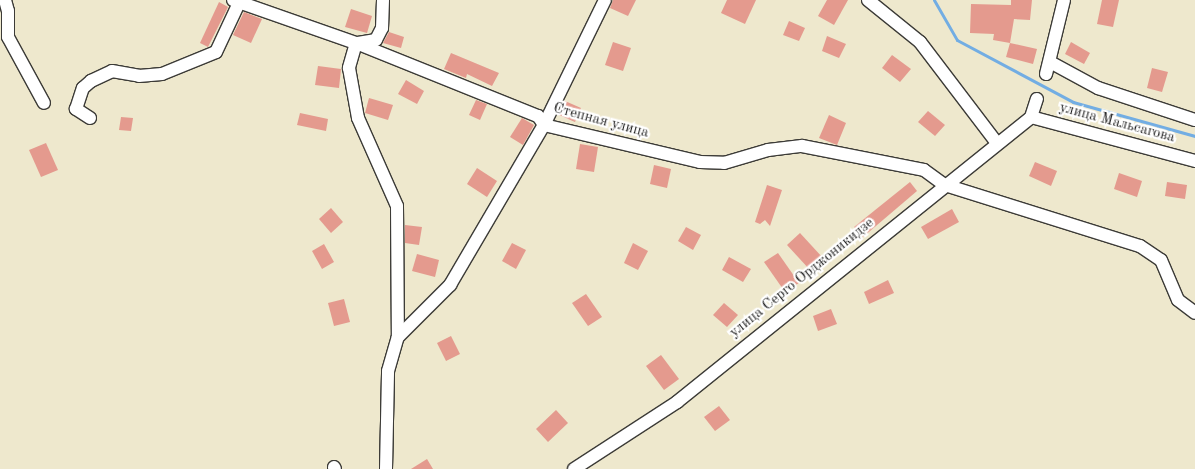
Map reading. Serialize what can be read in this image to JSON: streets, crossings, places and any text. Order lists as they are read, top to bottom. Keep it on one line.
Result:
{"streets":{"street":["Степная улица","улица Мальсагова","улица Серго Орджоникидзе"]},"crossings":[["Степная улица","улица Серго Орджоникидзе"],["улица Мальсагова","улица Серго Орджоникидзе"]]}
